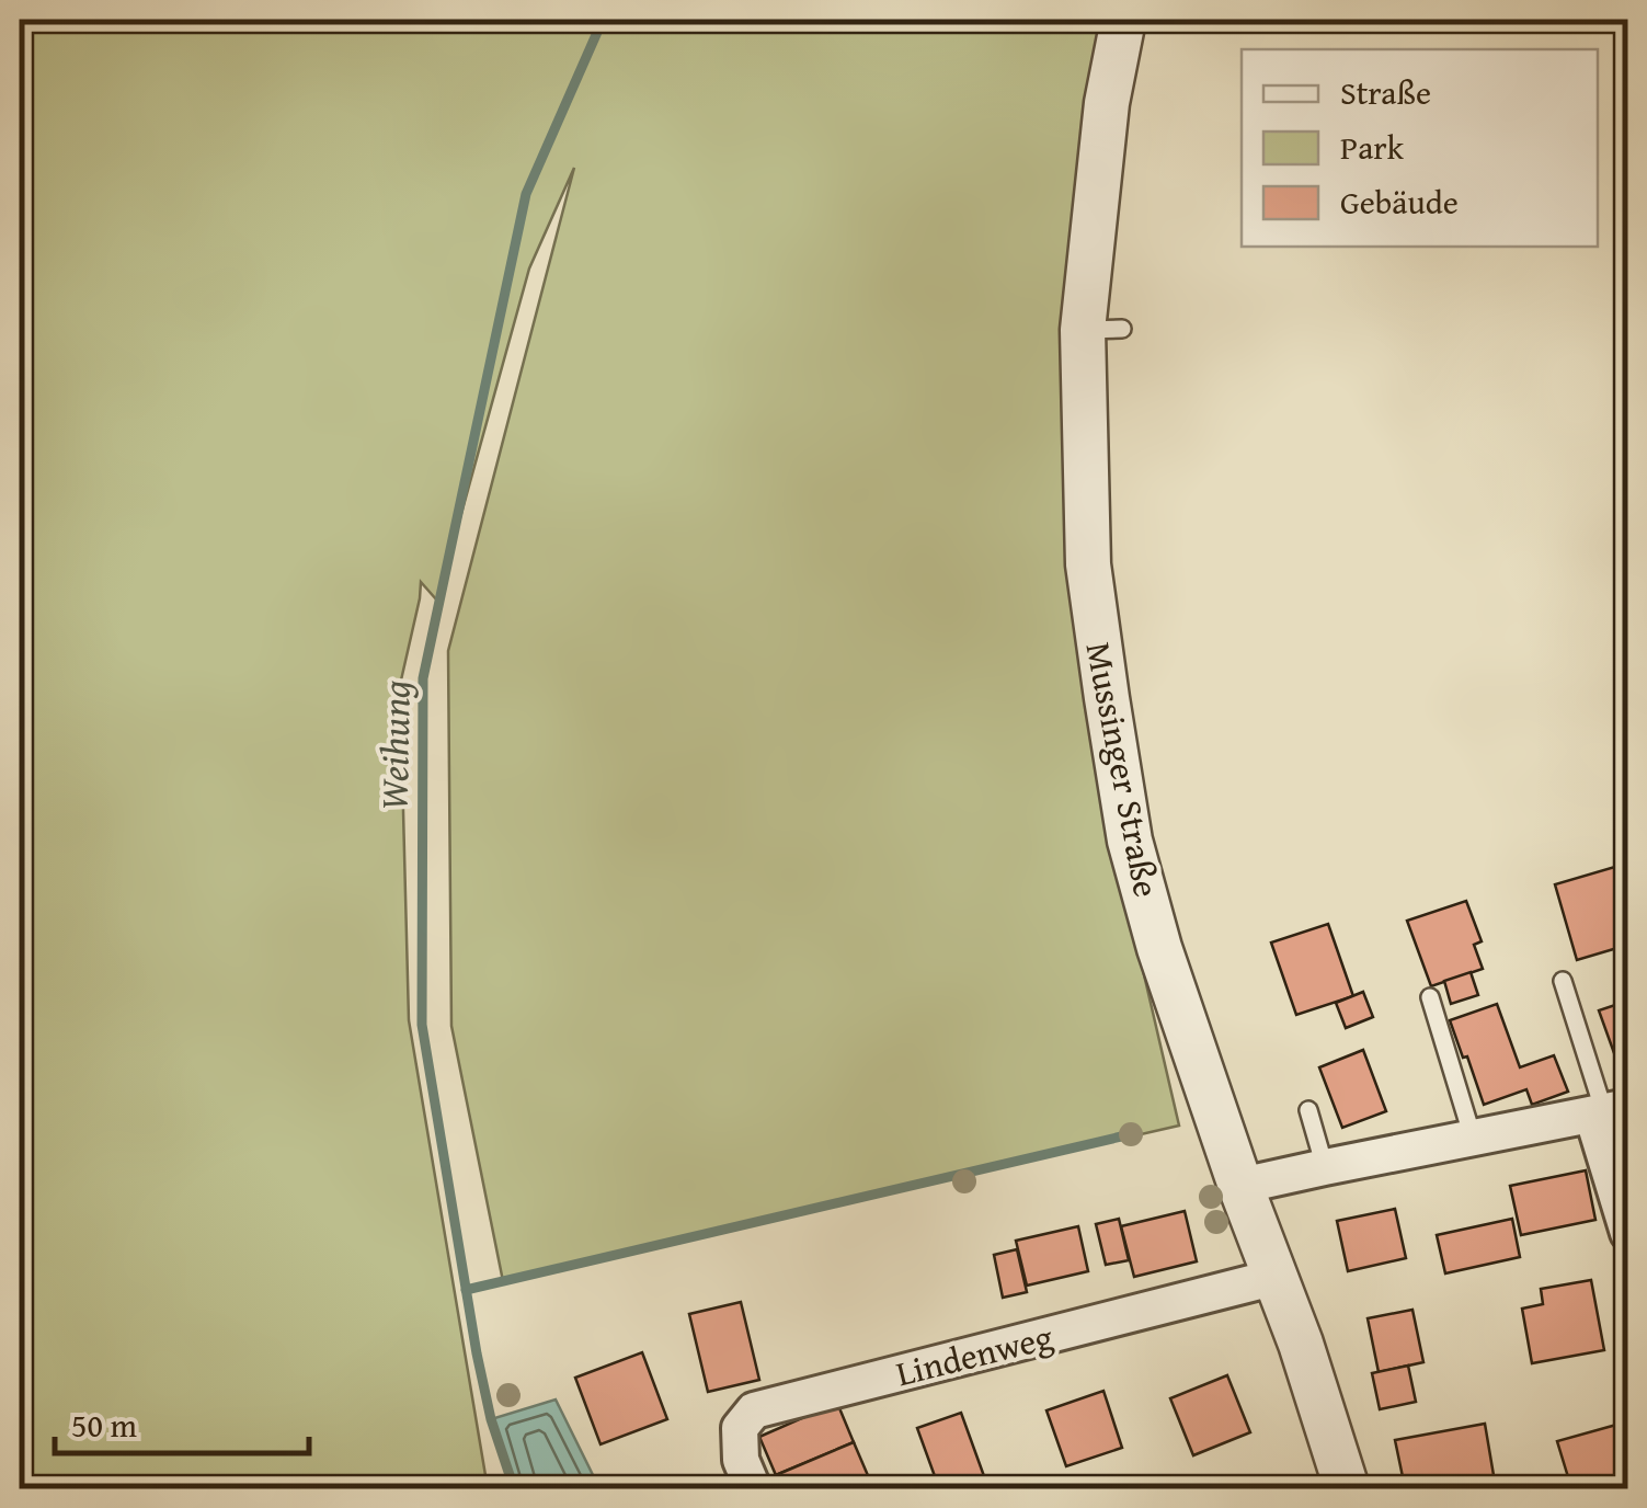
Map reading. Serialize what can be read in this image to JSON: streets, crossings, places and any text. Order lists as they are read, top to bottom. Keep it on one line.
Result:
{"streets":{"street":["Mussinger Straße","Lindenweg"]},"crossings":[["Mussinger Straße","Lindenweg"]],"water":["Weihung"],"legend":["Straße","Park","Gebäude"],"scale_bar":"50 m"}
